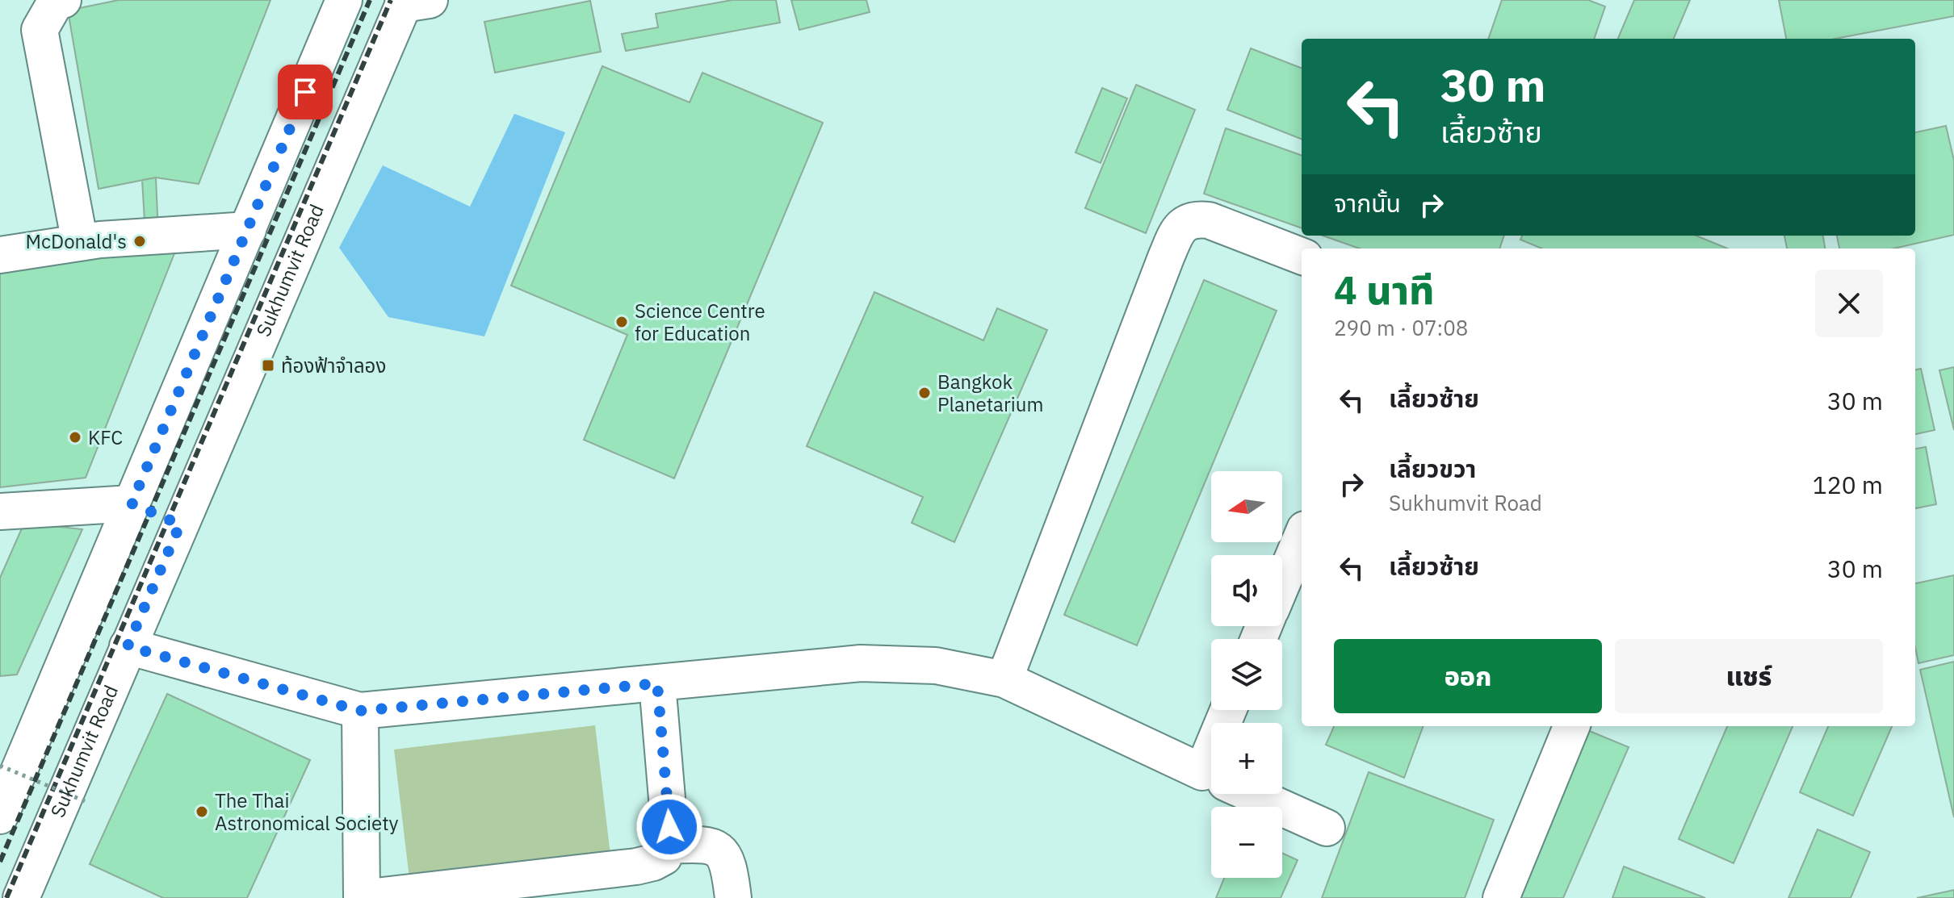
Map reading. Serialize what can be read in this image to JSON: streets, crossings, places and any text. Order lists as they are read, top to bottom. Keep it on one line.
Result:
{"streets":{"main road":["Sukhumvit Road"]},"places":{"other":["McDonald's","Science Centre for Education","Bangkok Planetarium","KFC","The Thai Astronomical Society"],"transit":["ท้องฟ้าจำลอง"]},"north":"left","page":{"turn":["30 m","เลี้ยวซ้าย"],"then":"จากนั้น","heading":["4 นาที","290 m · 07:08"],"list":[{"name":"เลี้ยวซ้าย","value":"30 m"},{"name":"เลี้ยวขวา","note":"Sukhumvit Road","value":"120 m"},{"name":"เลี้ยวซ้าย","value":"30 m"}],"map_buttons":["+","−"],"buttons":["ออก","แชร์"]}}
